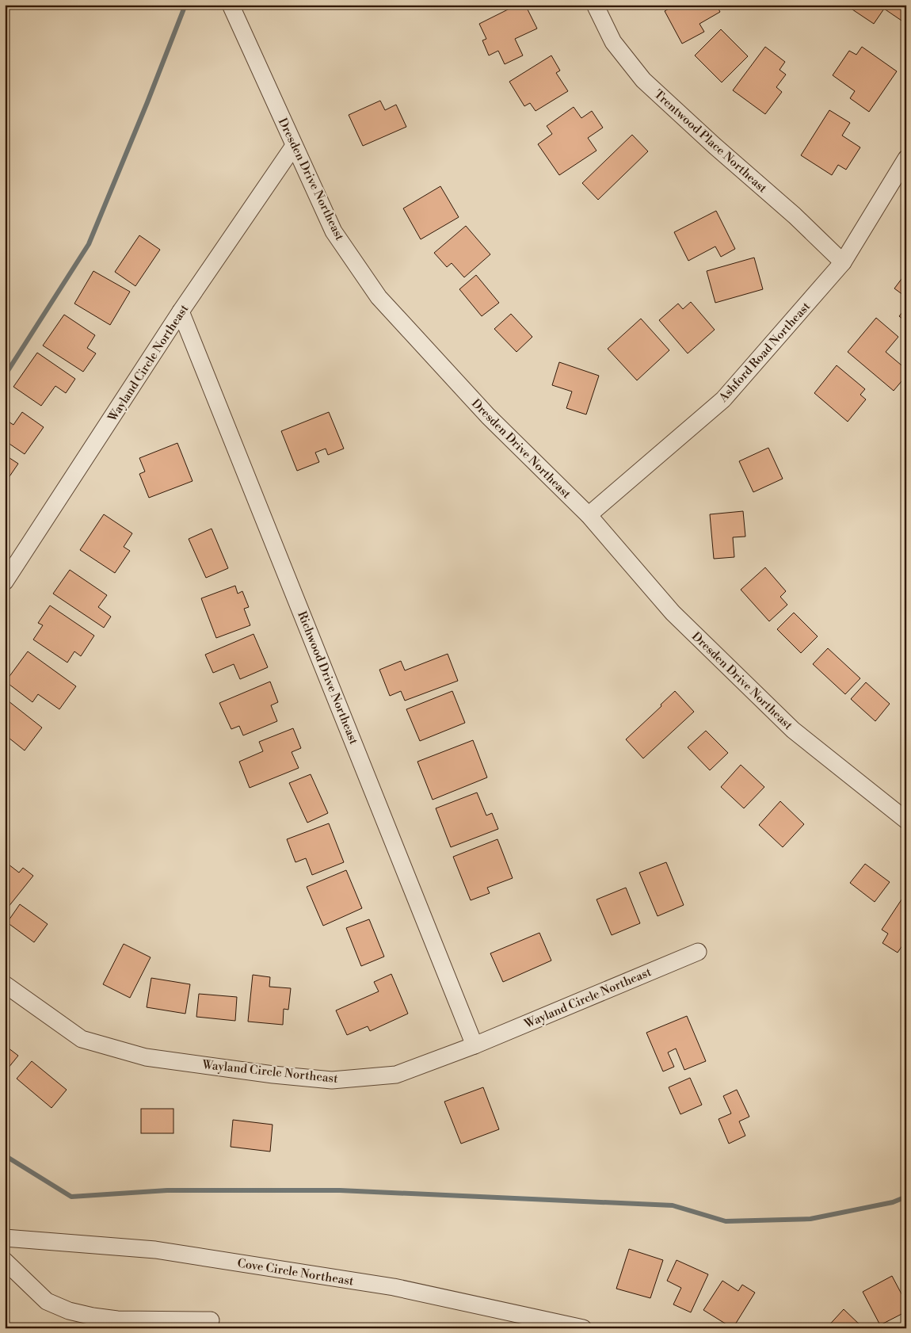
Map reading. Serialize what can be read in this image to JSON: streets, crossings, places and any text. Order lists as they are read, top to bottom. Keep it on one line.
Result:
{"streets":{"street":["Trentwood Place Northeast","Dresden Drive Northeast","Ashford Road Northeast","Wayland Circle Northeast","Richwood Drive Northeast","Cove Circle Northeast"]},"crossings":[["Trentwood Place Northeast","Ashford Road Northeast"],["Dresden Drive Northeast","Ashford Road Northeast"],["Dresden Drive Northeast","Wayland Circle Northeast"],["Wayland Circle Northeast","Richwood Drive Northeast"]]}
